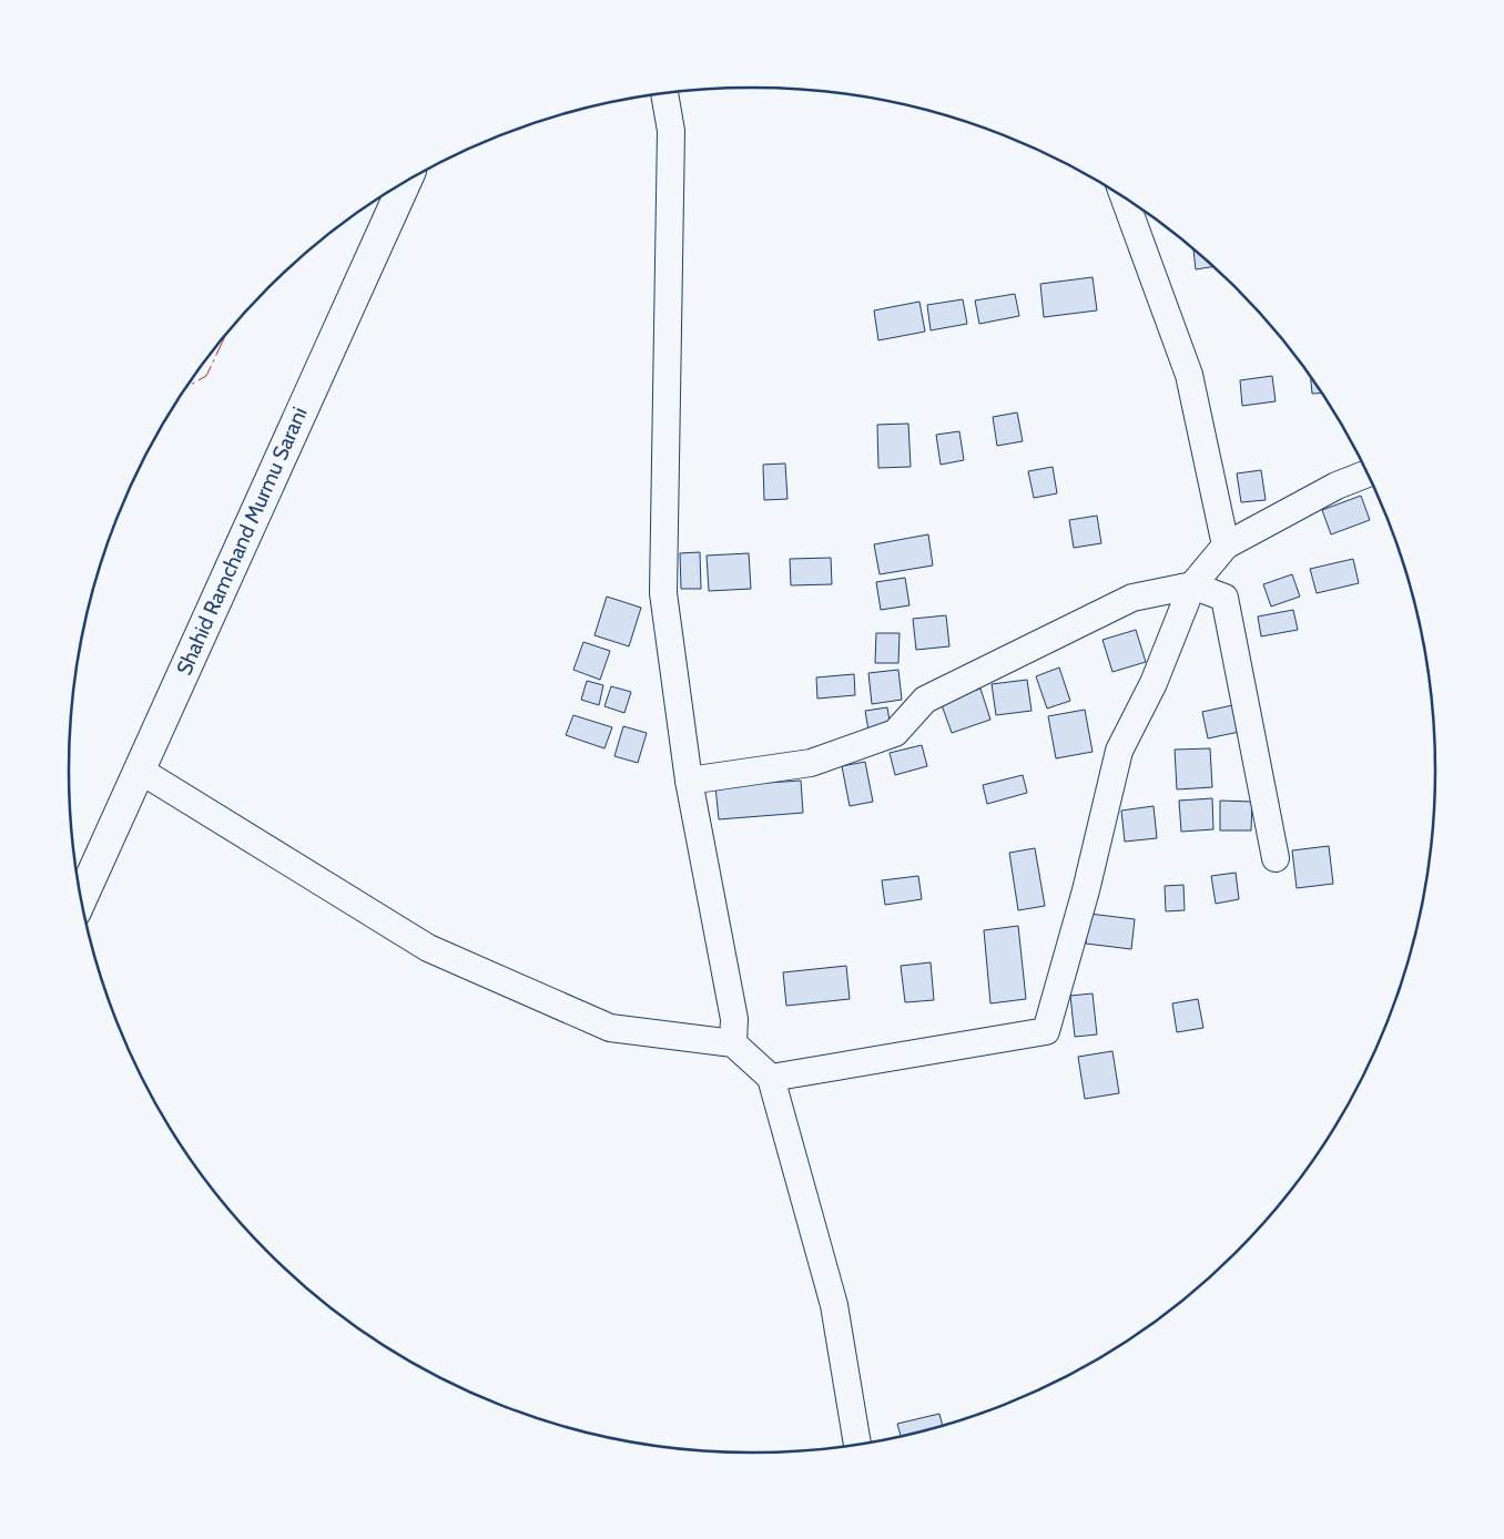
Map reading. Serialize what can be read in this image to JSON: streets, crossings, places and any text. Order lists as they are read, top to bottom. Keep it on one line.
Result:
{"streets":{"street":["Shahid Ramchand Murmu Sarani"]}}
